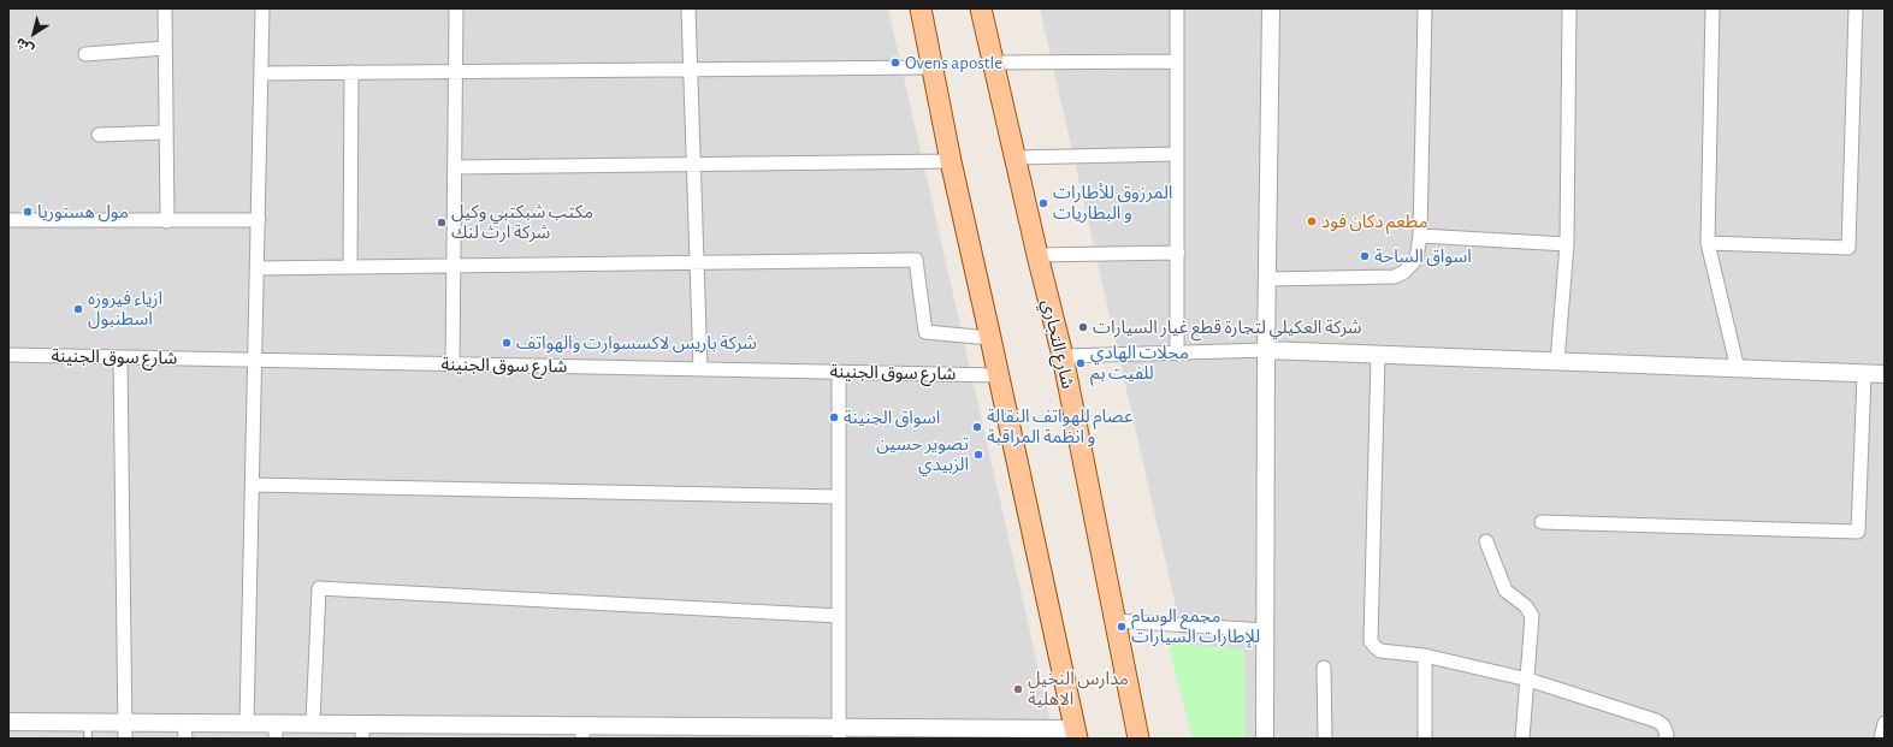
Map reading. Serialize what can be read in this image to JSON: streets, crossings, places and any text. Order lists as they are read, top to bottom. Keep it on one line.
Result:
{"streets":{"main road":["شارع التجاري"],"street":["شارع سوق الجنينة"]},"places":["Ovens apostle","المرزوق للأطارات و البطاريات","مول هستوريا","مطعم دكان فود","مكتب شبكتبي وكيل شركة ارث لنك","اسواق الساحة","ازياء فيروزه اسطنبول","شركة العكيلي لتجارة قطع غيار السيارات","شركة باريس لاكسسوارت والهواتف","محلات الهادي للفيت بم","اسواق الجنينة","عصام للهواتف النقالة و انظمة المراقبة","تصوير حسين الزبيدي","مجمع الوسام للإطارات السيارات","مدارس النخيل الاهلية"],"north":"bottom left"}
